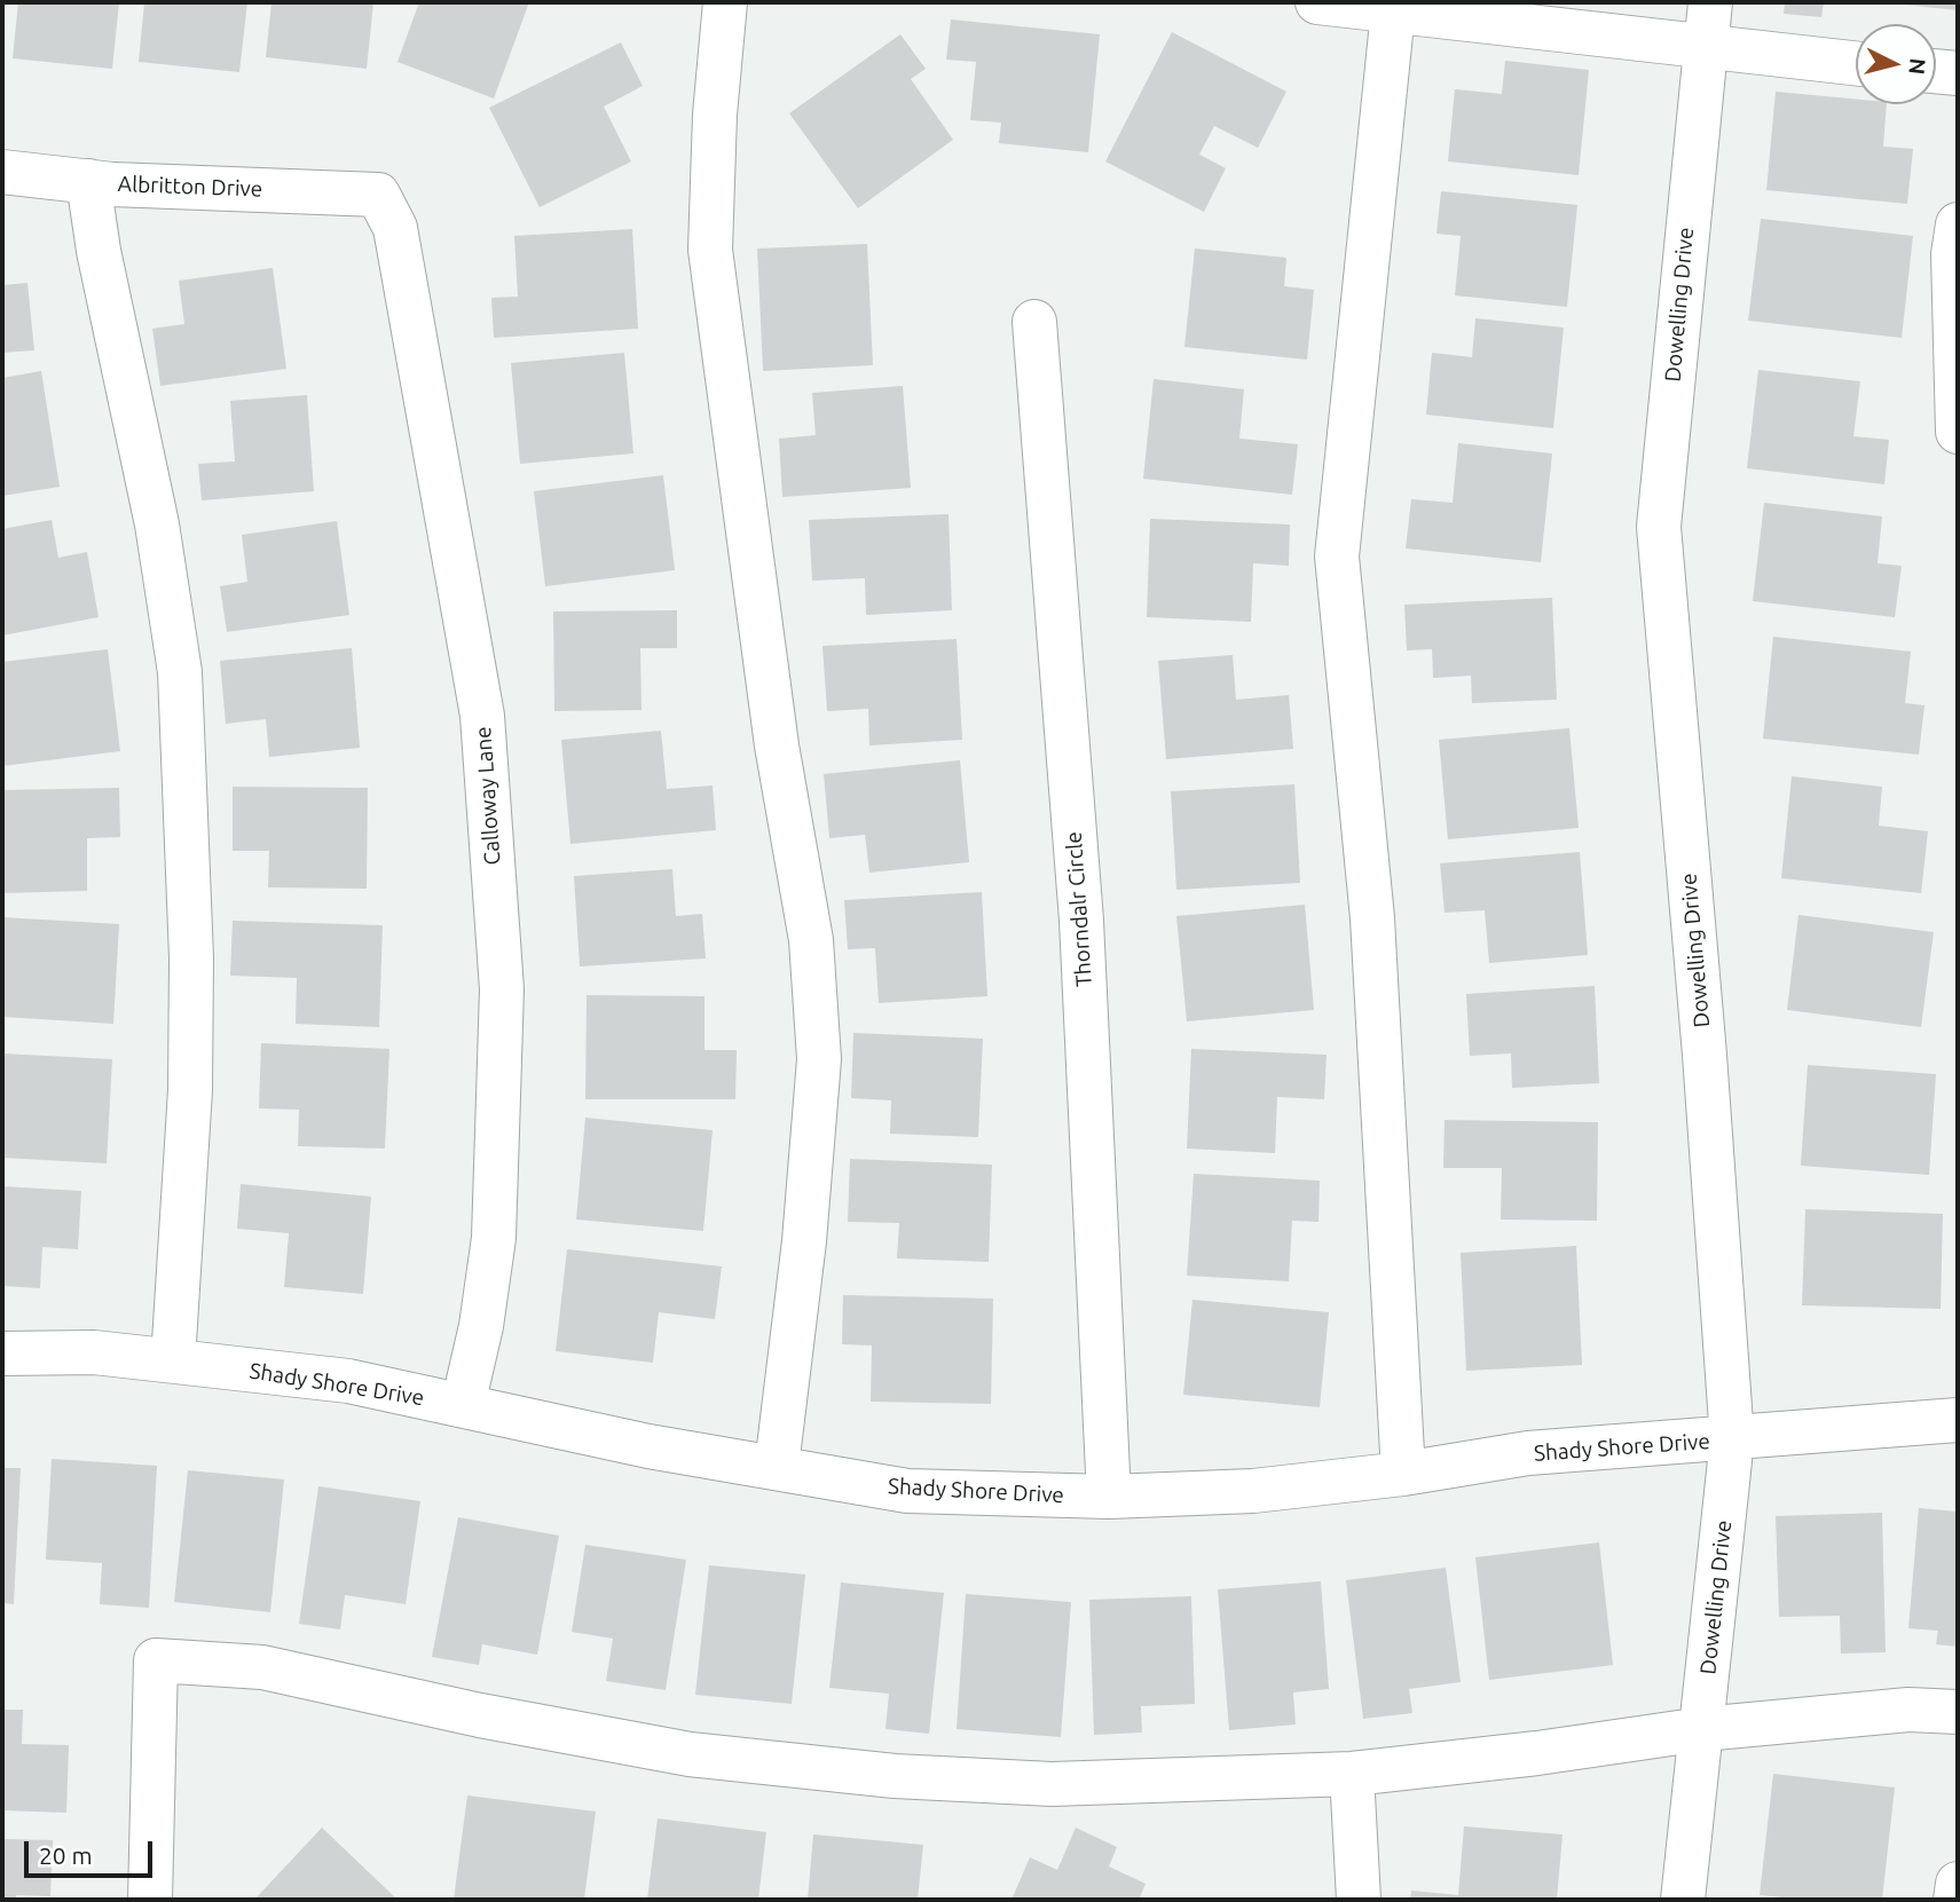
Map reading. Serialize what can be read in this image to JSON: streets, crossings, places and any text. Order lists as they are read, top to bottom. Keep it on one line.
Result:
{"streets":{"street":["Albritton Drive","Dowelling Drive","Calloway Lane","Thorndalr Circle","Shady Shore Drive"]},"crossings":[["Albritton Drive","Calloway Lane"],["Dowelling Drive","Shady Shore Drive"],["Calloway Lane","Shady Shore Drive"],["Thorndalr Circle","Shady Shore Drive"]],"scale_bar":"20 m","north":"right"}
